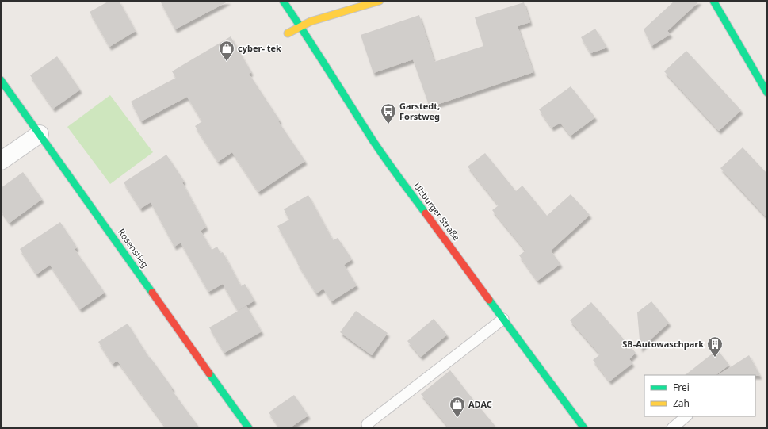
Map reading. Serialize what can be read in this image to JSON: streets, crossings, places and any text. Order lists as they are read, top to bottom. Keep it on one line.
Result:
{"streets":{"street":["Ulzburger Straße","Rosenstieg"]},"places":{"shop":["cyber- tek","ADAC"],"bus stop":["Garstedt, Forstweg"],"building":["SB-Autowaschpark"]},"legend":["Frei","Zäh"]}
